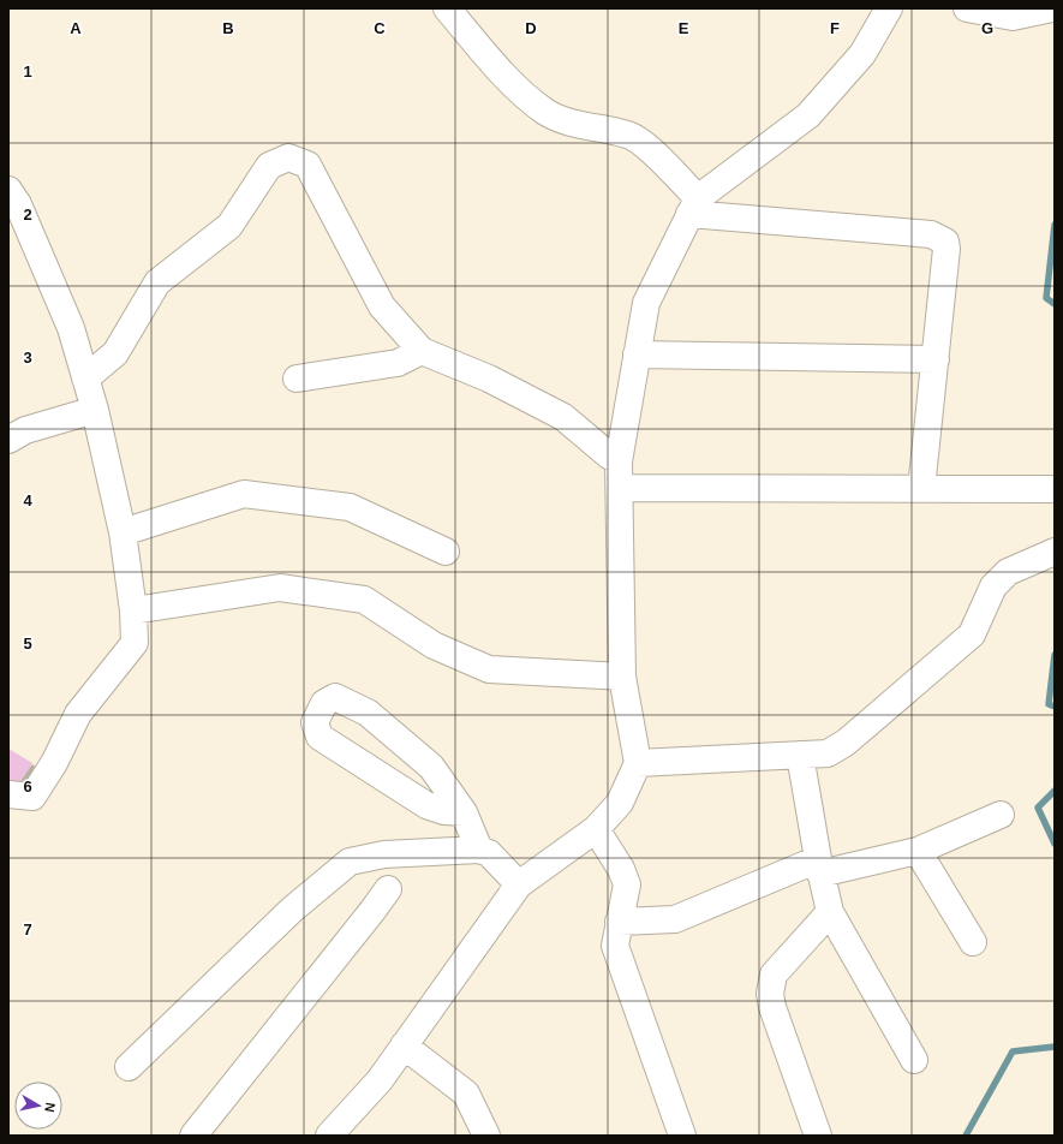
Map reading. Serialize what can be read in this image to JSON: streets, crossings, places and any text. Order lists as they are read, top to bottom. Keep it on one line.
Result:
{"north":"right","grid":{"columns":["A","B","C","D","E","F","G"],"rows":["1","2","3","4","5","6","7"]}}
